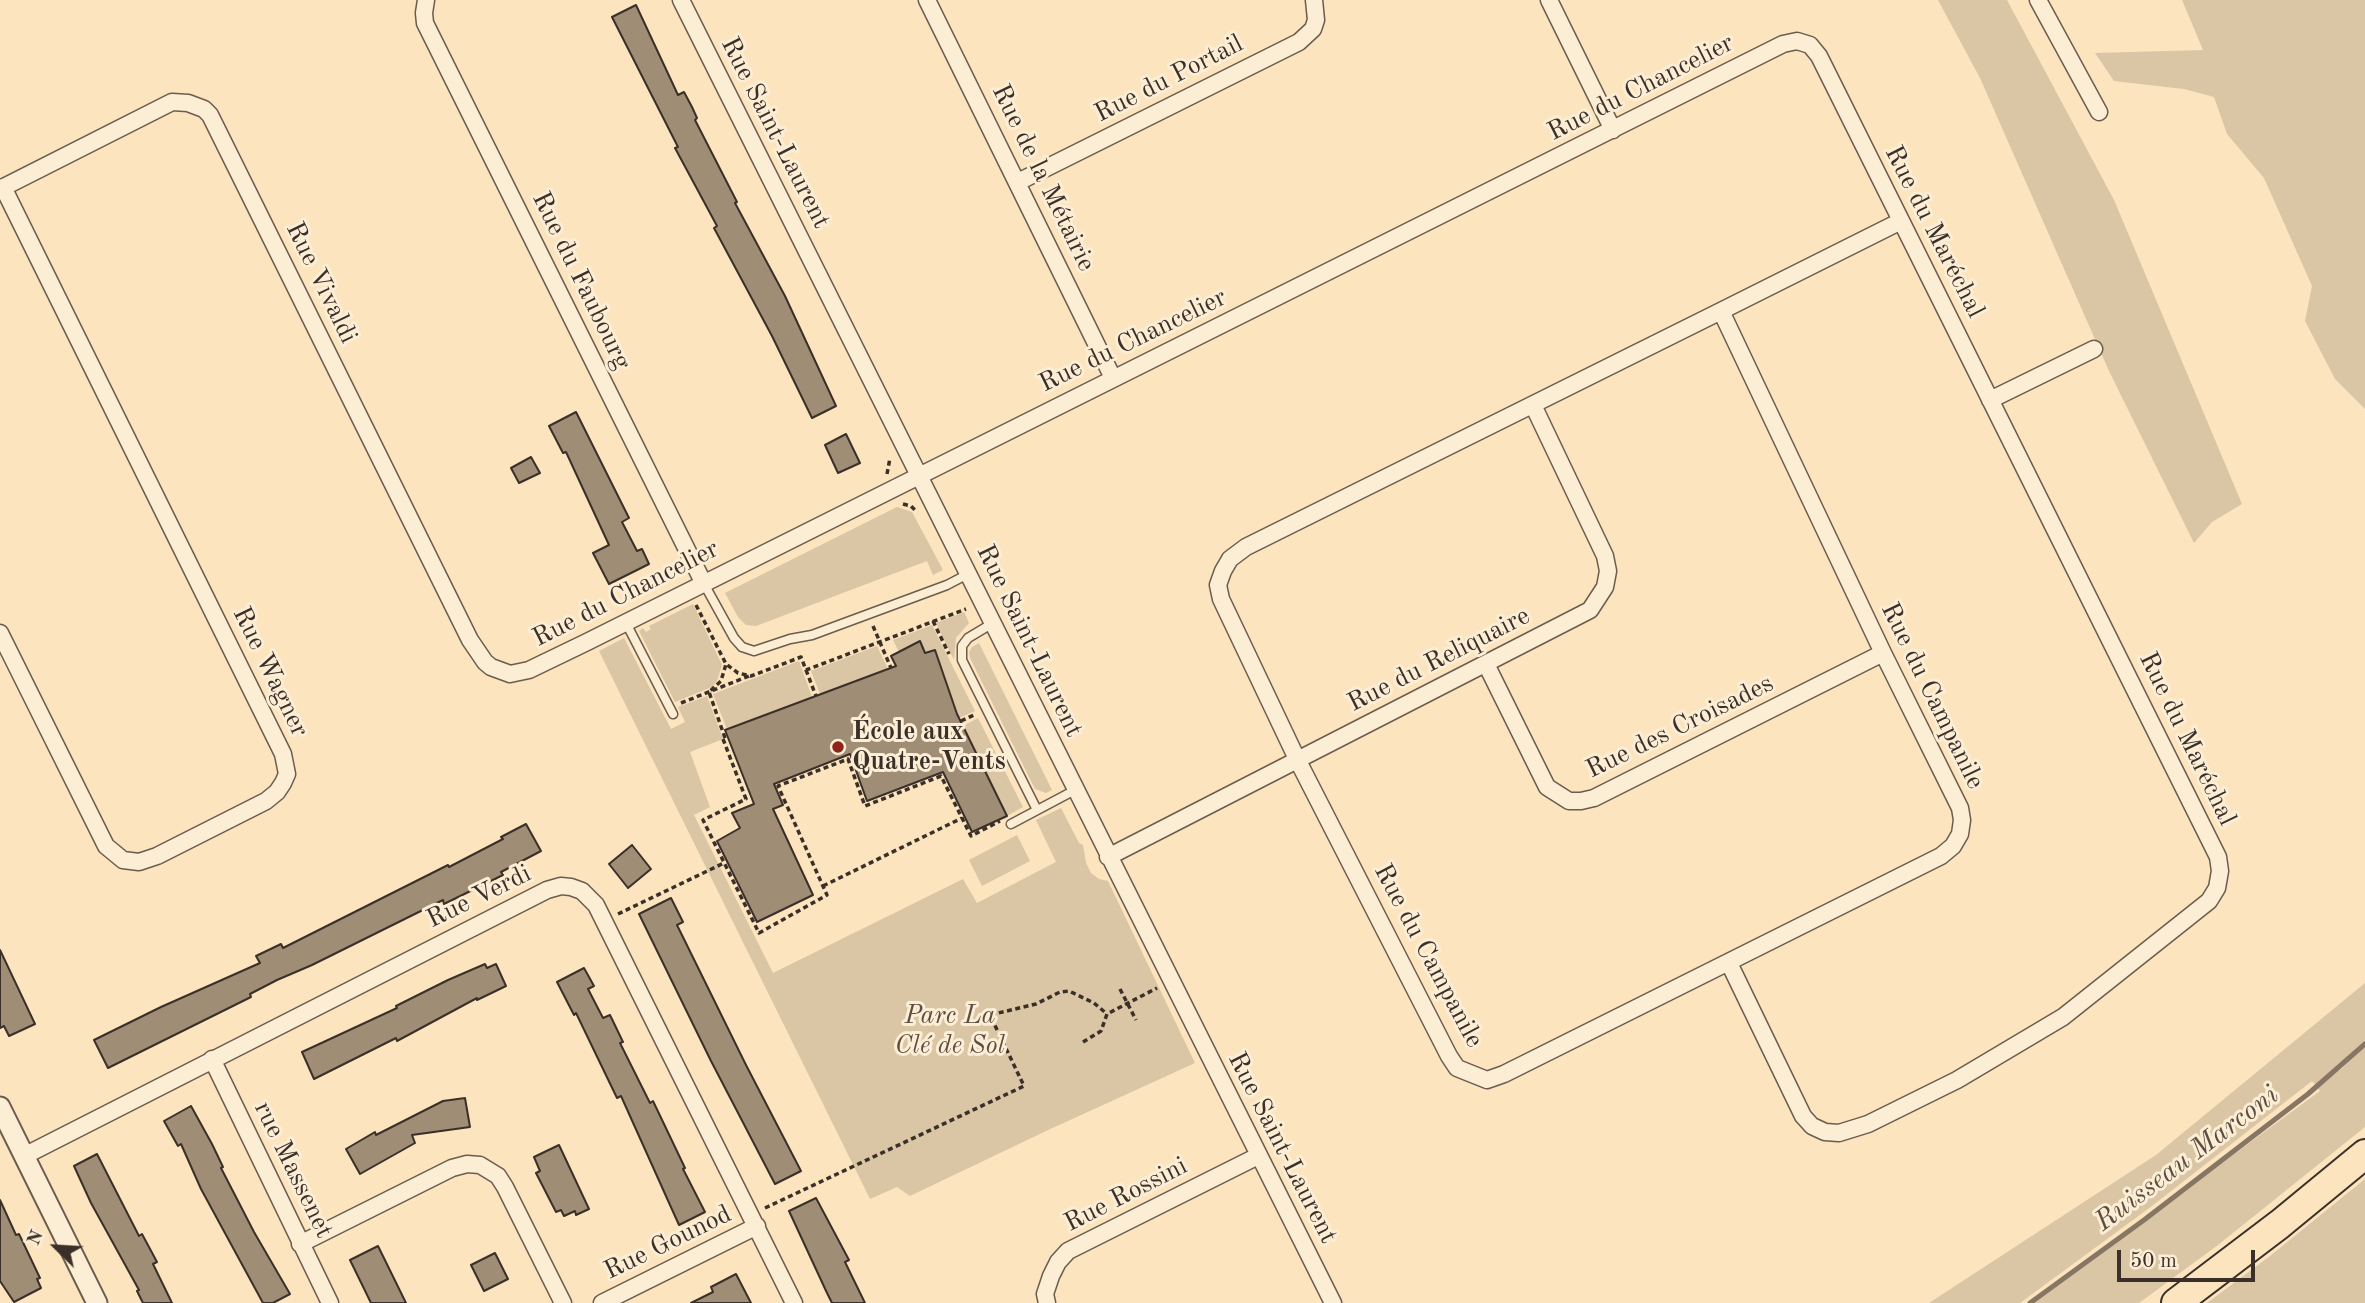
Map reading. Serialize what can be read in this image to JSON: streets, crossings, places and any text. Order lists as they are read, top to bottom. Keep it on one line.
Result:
{"streets":{"street":["Rue du Portail","Rue du Chancelier","Rue Saint-Laurent","Rue de la Métairie","Rue du Maréchal","Rue du Faubourg","Rue Vivaldi","Rue du Reliquaire","Rue Wagner","Rue du Campanile","Rue des Croisades","Rue Verdi","rue Massenet","Rue Rossini","Rue Gounod"]},"crossings":[["Rue du Portail","Rue de la Métairie"],["Rue du Chancelier","Rue Saint-Laurent"],["Rue du Chancelier","Rue de la Métairie"],["Rue du Chancelier","Rue du Maréchal"],["Rue du Chancelier","Rue du Faubourg"],["Rue du Chancelier","Rue Vivaldi"],["Rue Saint-Laurent","Rue du Reliquaire"],["Rue Saint-Laurent","Rue Rossini"],["Rue du Maréchal","Rue du Campanile"],["Rue Vivaldi","Rue Wagner"],["Rue du Reliquaire","Rue du Campanile"],["Rue du Reliquaire","Rue des Croisades"],["Rue du Campanile","Rue des Croisades"],["Rue Verdi","rue Massenet"],["Rue Verdi","Rue Gounod"]],"water":["Ruisseau Marconi"],"parks":["Parc La Clé de Sol"],"places":["École aux Quatre-Vents"],"scale_bar":"50 m","north":"top left"}
